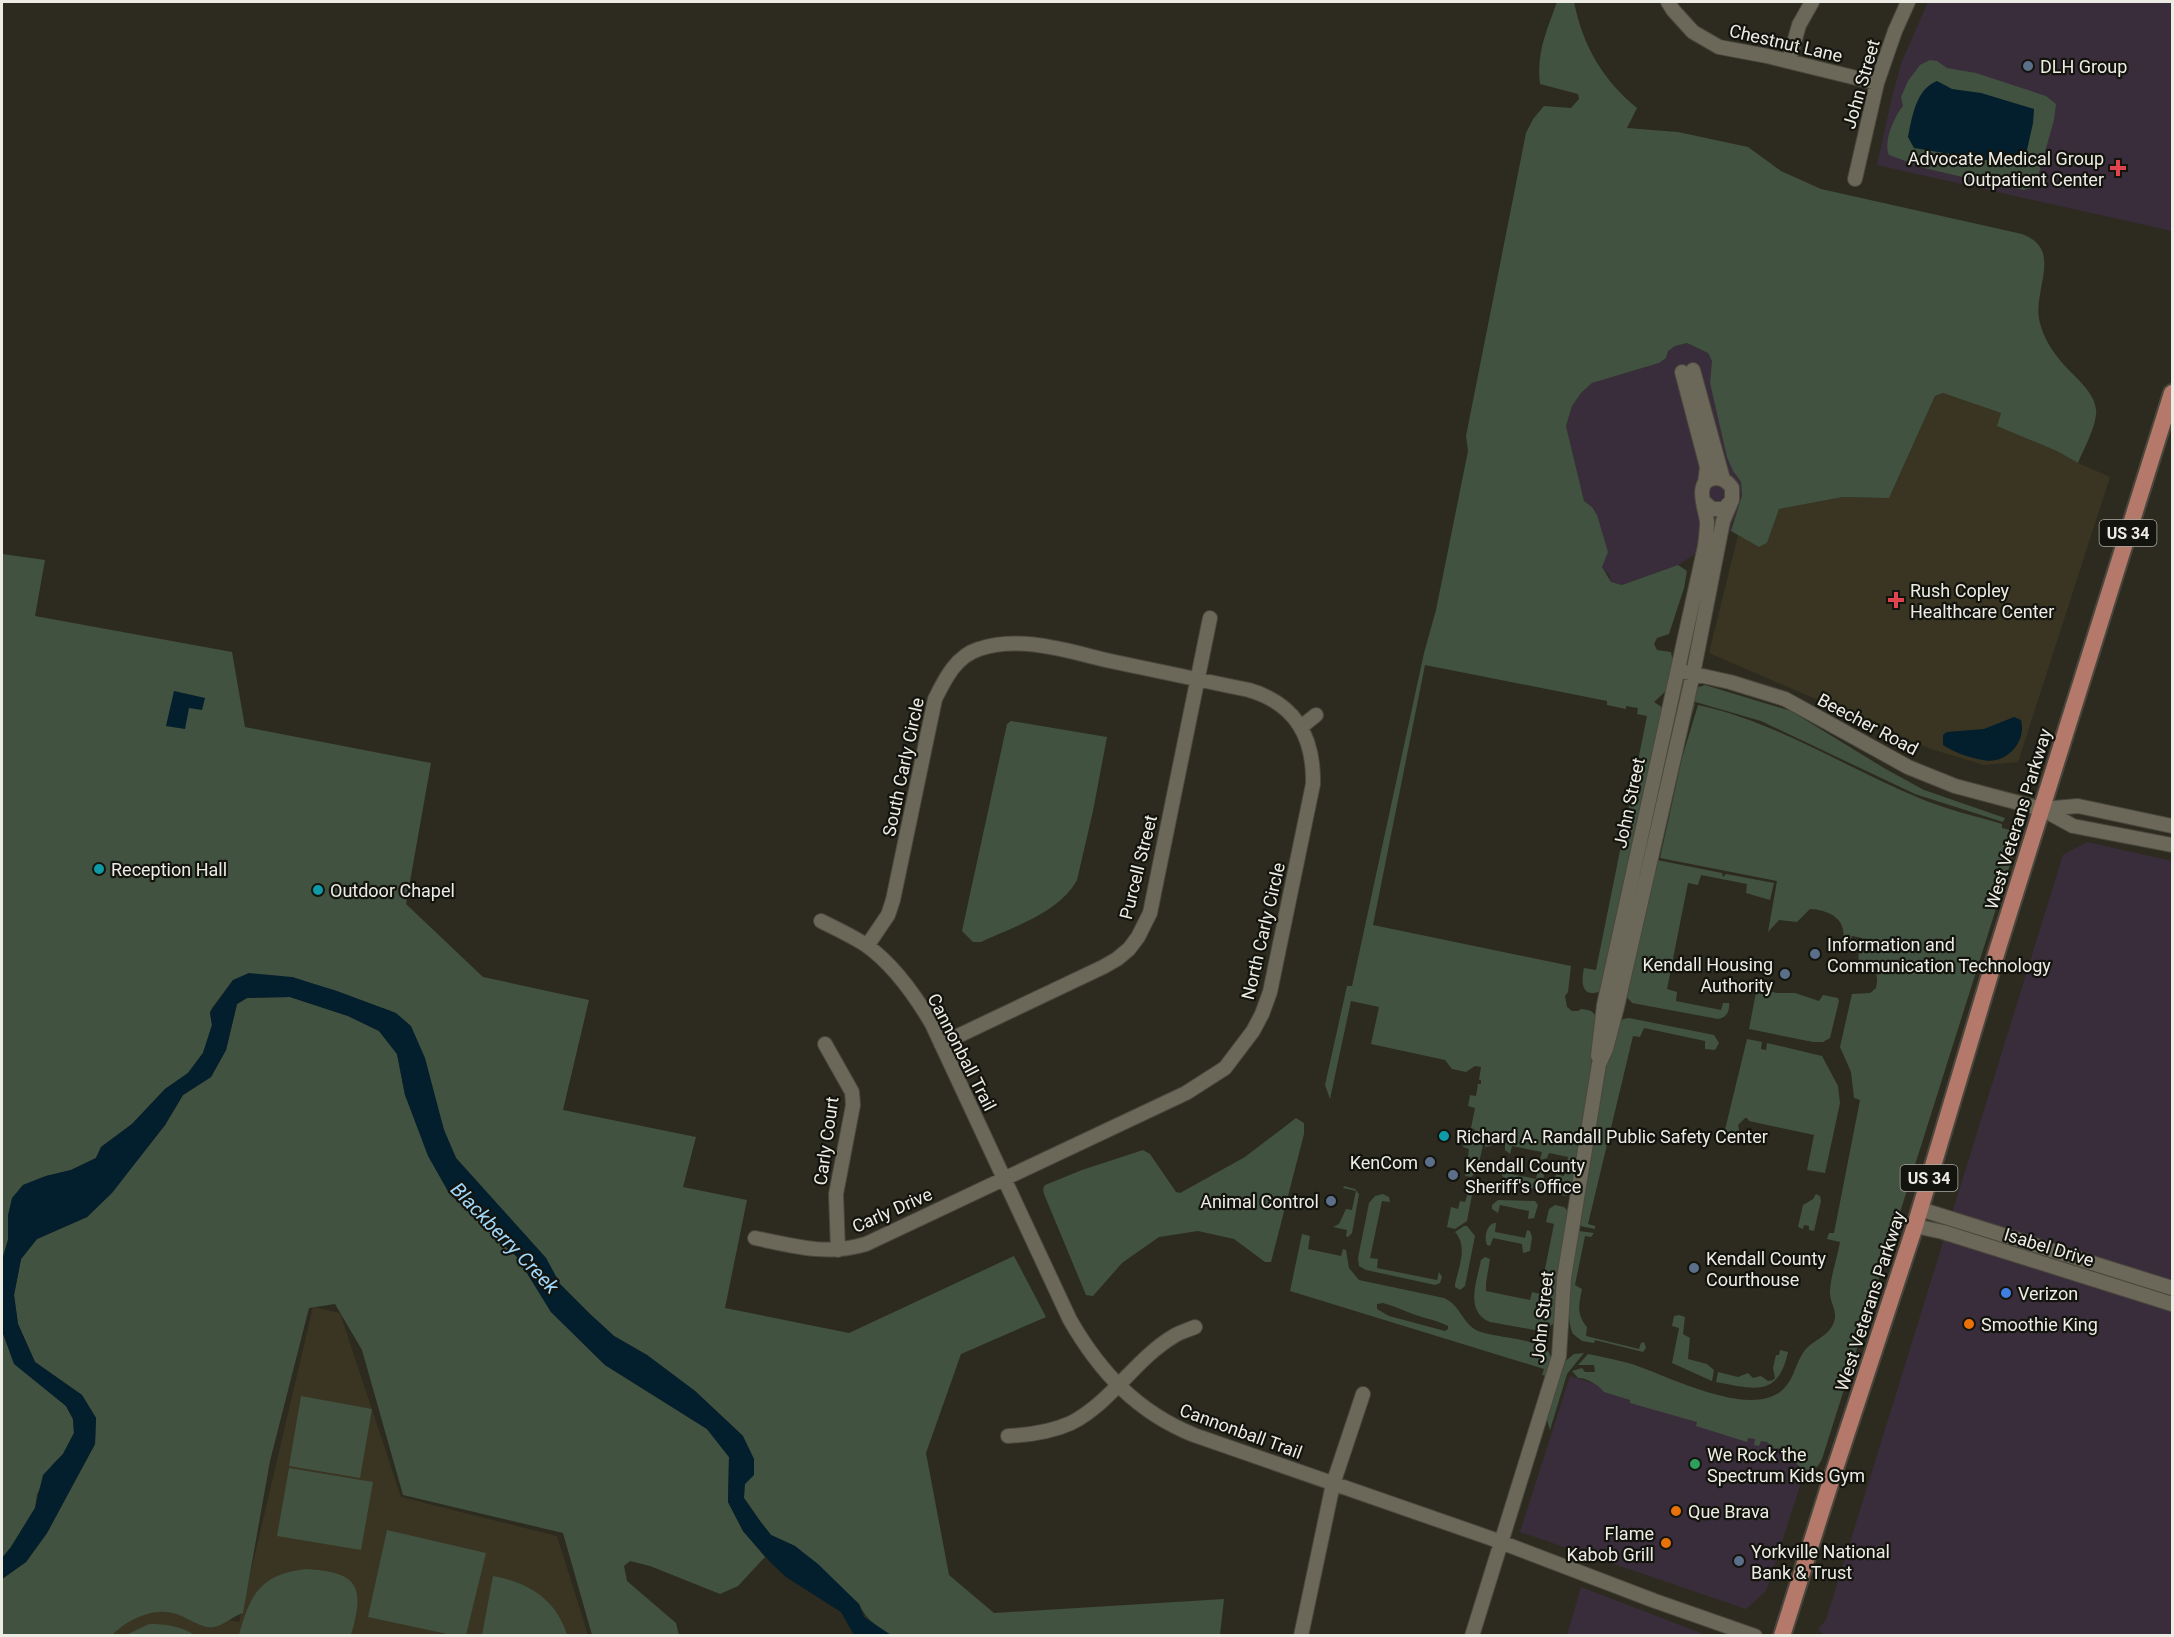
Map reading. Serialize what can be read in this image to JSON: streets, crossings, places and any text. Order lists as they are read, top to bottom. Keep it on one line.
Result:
{"streets":{"main road":["US 34","West Veterans Parkway"],"street":["Chestnut Lane","John Street","Beecher Road","South Carly Circle","Purcell Street","North Carly Circle","Cannonball Trail","Carly Court","Carly Drive","Isabel Drive"]},"crossings":[["Chestnut Lane","John Street"],["John Street","Beecher Road"],["John Street","Cannonball Trail"],["Beecher Road","West Veterans Parkway"],["South Carly Circle","Purcell Street"],["South Carly Circle","North Carly Circle"],["South Carly Circle","Cannonball Trail"],["West Veterans Parkway","Isabel Drive"],["Purcell Street","North Carly Circle"],["Purcell Street","Cannonball Trail"],["North Carly Circle","Cannonball Trail"],["North Carly Circle","Carly Drive"],["Cannonball Trail","Carly Drive"],["Carly Court","Carly Drive"]],"water":["Blackberry Creek"],"places":{"other":["DLH Group","Reception Hall","Outdoor Chapel","Information and Communication Technology","Kendall Housing Authority","Richard A. Randall Public Safety Center","KenCom","Kendall County Sheriff's Office","Animal Control","Kendall County Courthouse","Verizon","Smoothie King","We Rock the Spectrum Kids Gym","Que Brava","Flame Kabob Grill","Yorkville National Bank & Trust"],"health":["Advocate Medical Group Outpatient Center","Rush Copley Healthcare Center"]}}
